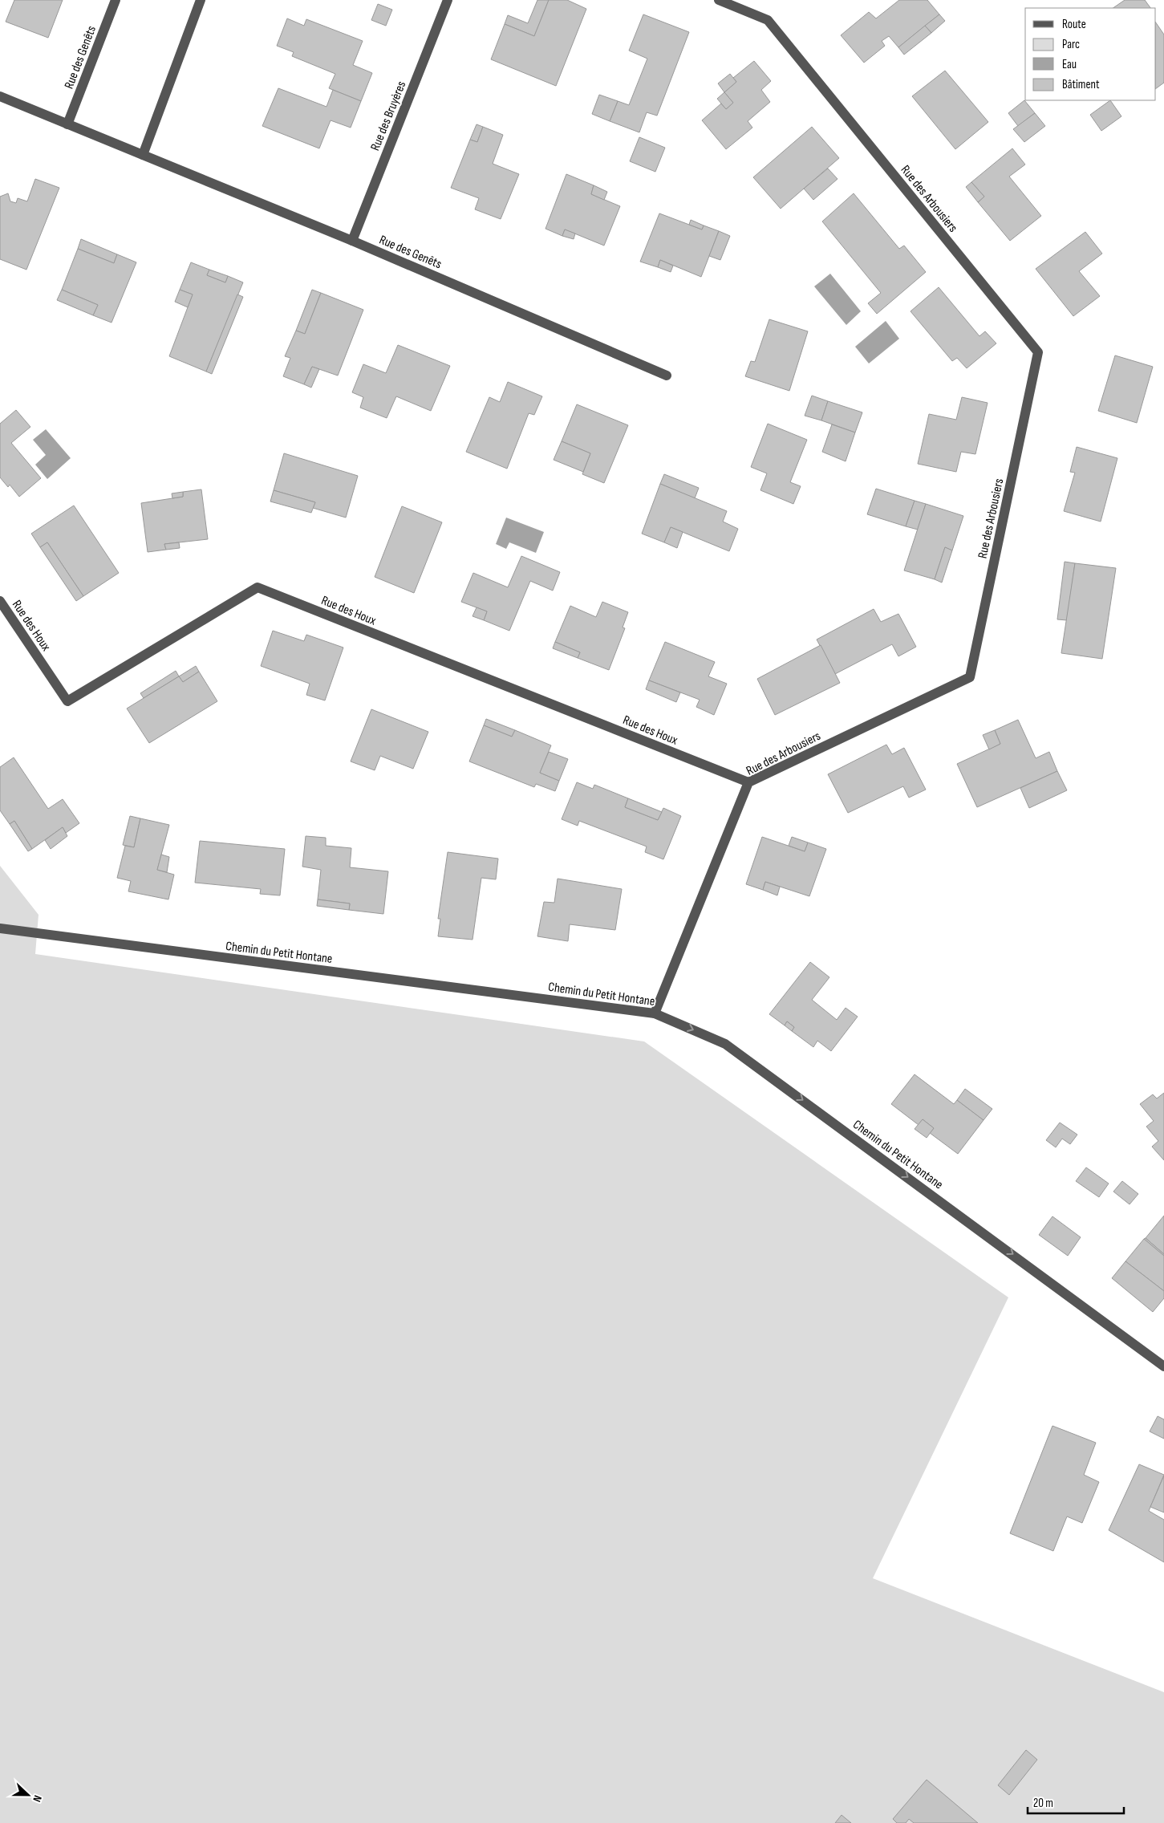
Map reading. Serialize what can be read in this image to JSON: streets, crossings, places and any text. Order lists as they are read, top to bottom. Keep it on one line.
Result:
{"streets":{"street":["Rue des Genêts","Rue des Bruyères","Rue des Arbousiers","Rue des Houx","Chemin du Petit Hontane"]},"crossings":[["Rue des Genêts","Rue des Bruyères"],["Rue des Arbousiers","Rue des Houx"],["Rue des Arbousiers","Chemin du Petit Hontane"]],"one_way":["Chemin du Petit Hontane"],"legend":["Route","Parc","Eau","Bâtiment"],"scale_bar":"20 m","north":"right"}
